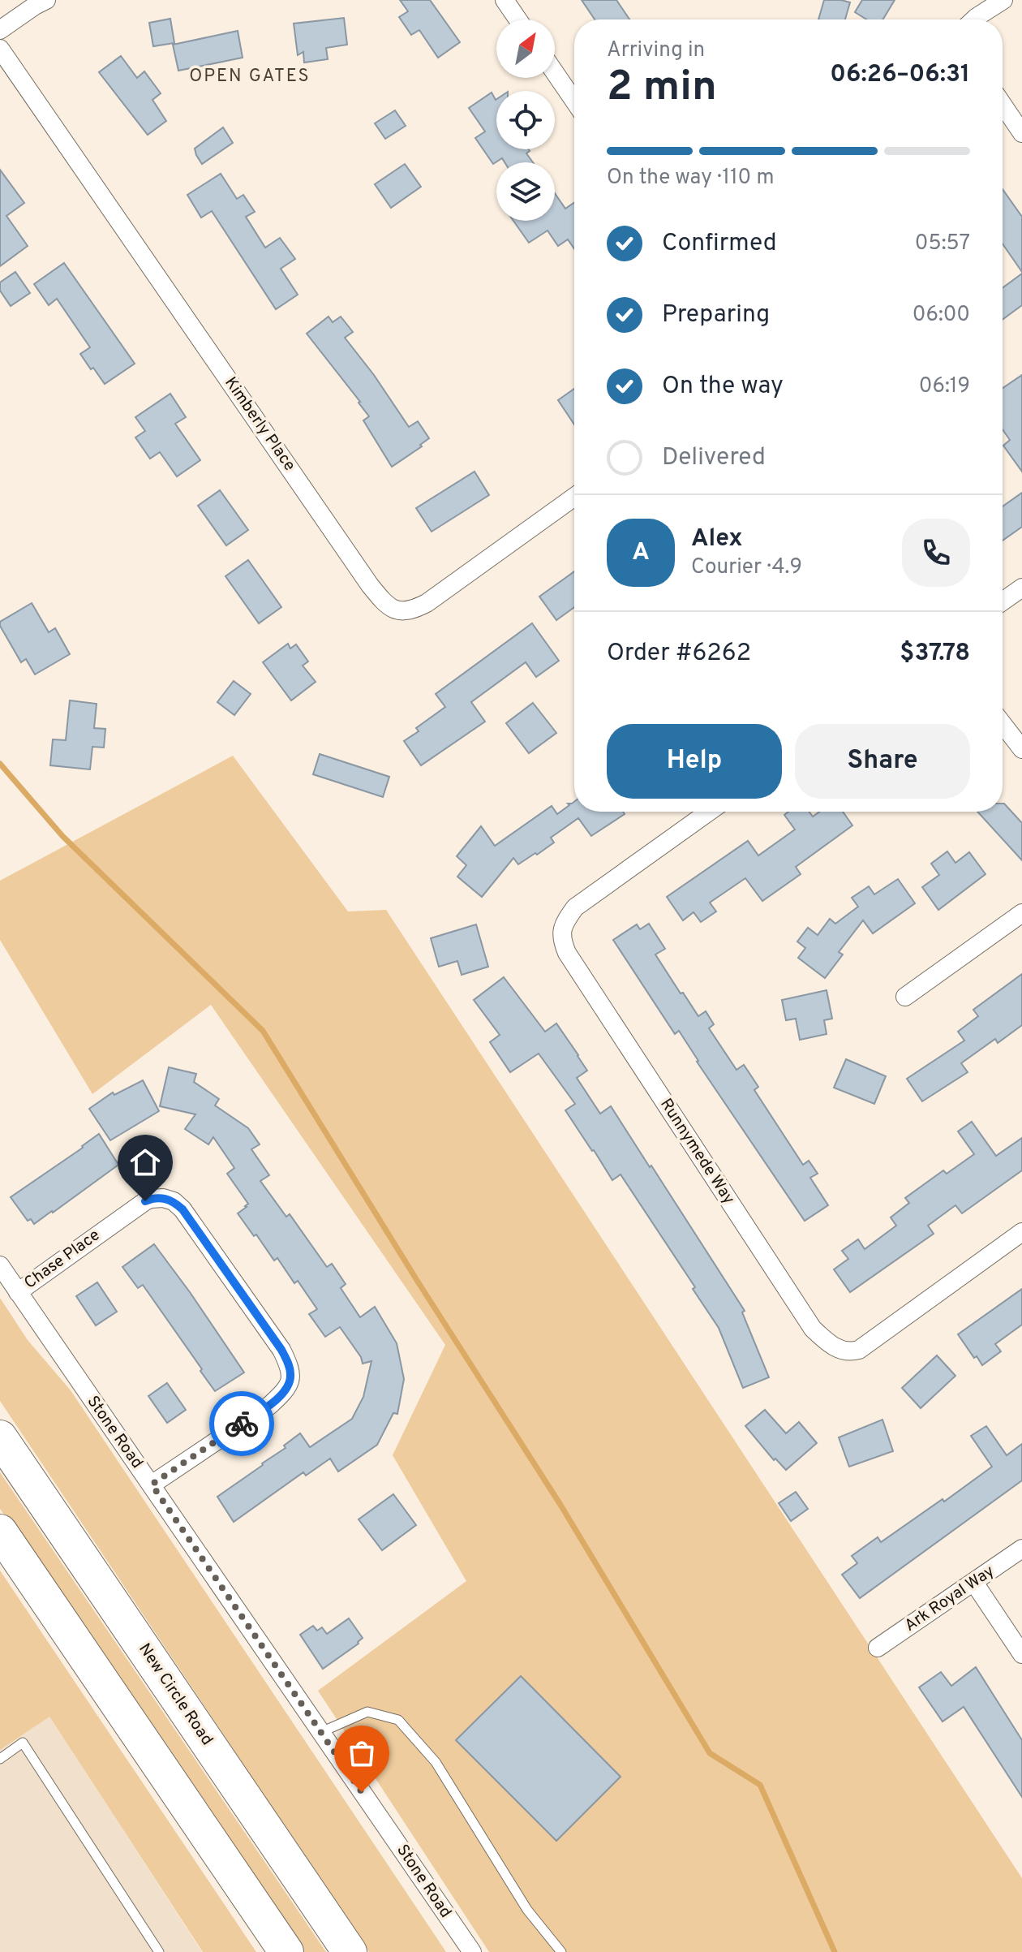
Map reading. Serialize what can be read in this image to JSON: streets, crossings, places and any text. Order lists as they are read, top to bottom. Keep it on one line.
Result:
{"streets":{"highway":["New Circle Road"],"street":["Kimberly Place","Runnymede Way","Chase Place","Stone Road","Ark Royal Way"]},"crossings":[["Chase Place","Stone Road"]],"districts":["OPEN GATES"],"north":"top right","page":{"heading":["2 min","Arriving in","06:26–06:31"],"panel":["Alex","Courier · 4.9","Order #6262","$37.78"],"bar":"On the way · 110 m","list":[["Confirmed","05:57"],["Preparing","06:00"],["On the way","06:19"],"Delivered"],"round":"A","buttons":["Help","Share"]}}
